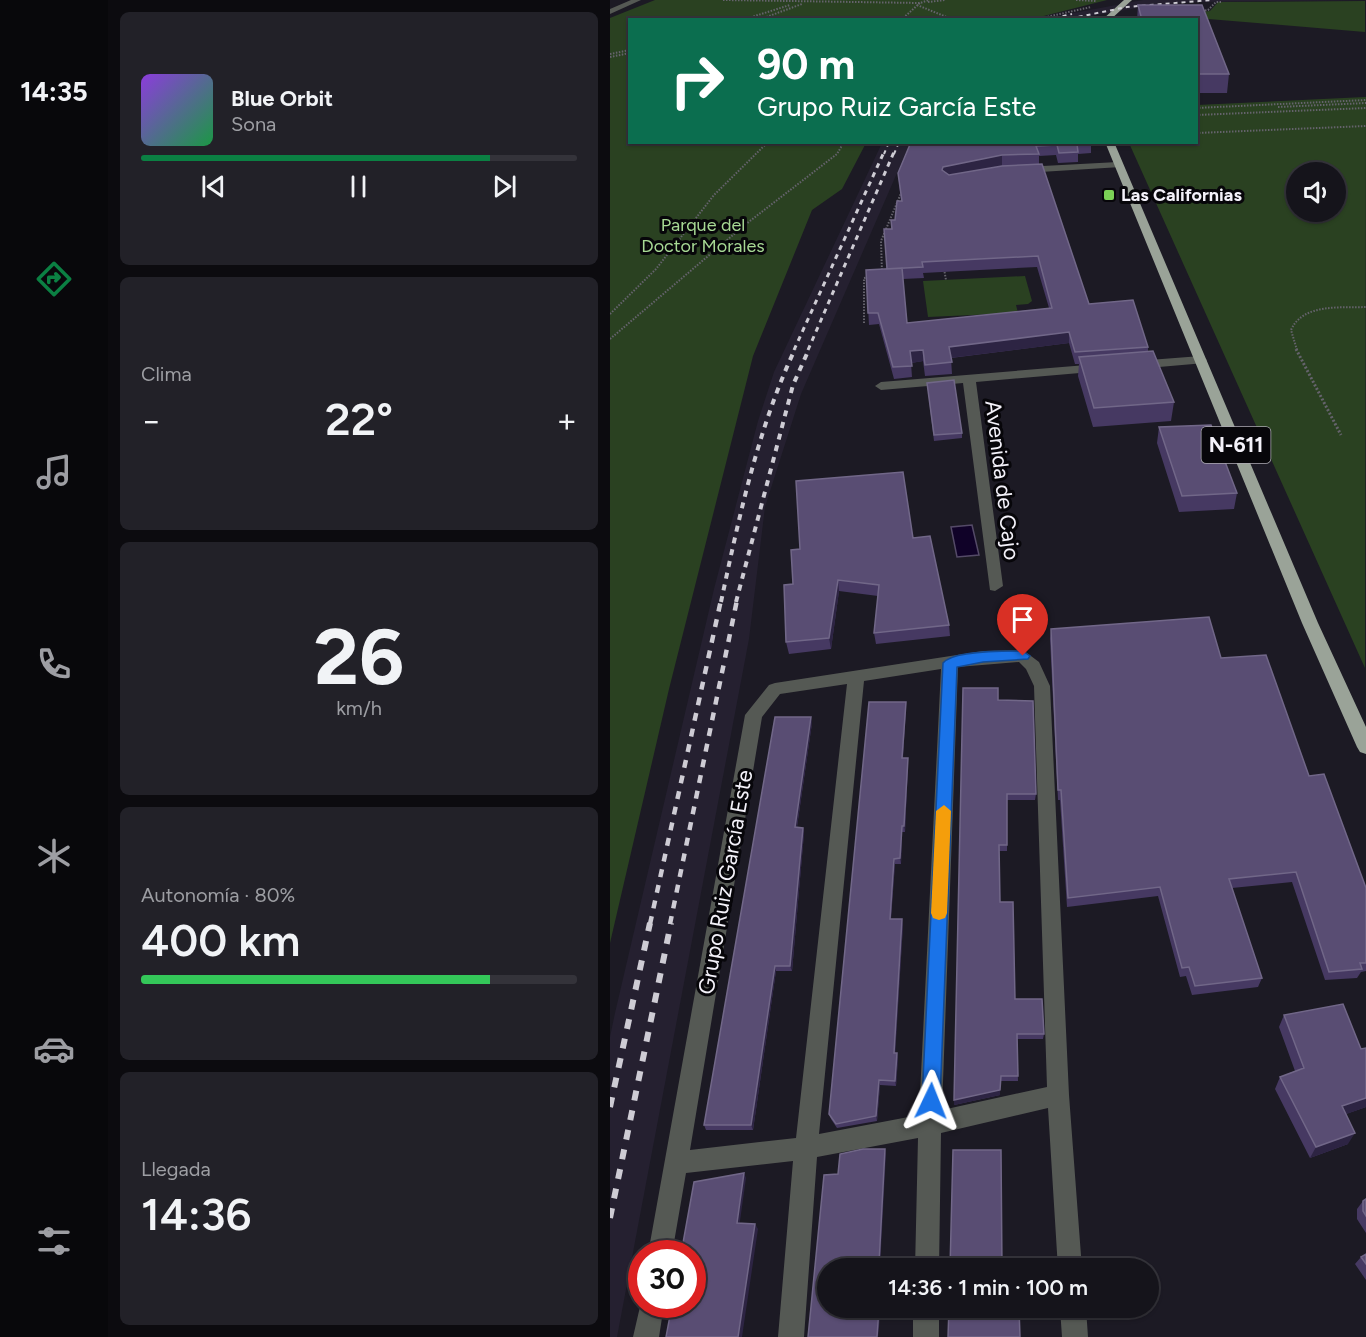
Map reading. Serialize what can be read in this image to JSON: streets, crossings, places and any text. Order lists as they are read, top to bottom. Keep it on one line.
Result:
{"streets":{"highway":["N-611"],"street":["Avenida de Cajo","Grupo Ruiz García Este"]},"crossings":[["N-611","Avenida de Cajo"]],"parks":["Parque del Doctor Morales"],"places":{"transit":["Las Californias"]},"page":{"tabs":"14:35","turn":["90 m","Grupo Ruiz García Este"],"song":["Blue Orbit","Sona"],"tile":["Clima",["26","km/h"],["Autonomía · 80%","400 km"],["Llegada","14:36"]],"heat":["−","22°","+"],"limit":"30","trip":"14:36 · 1 min · 100 m"}}
